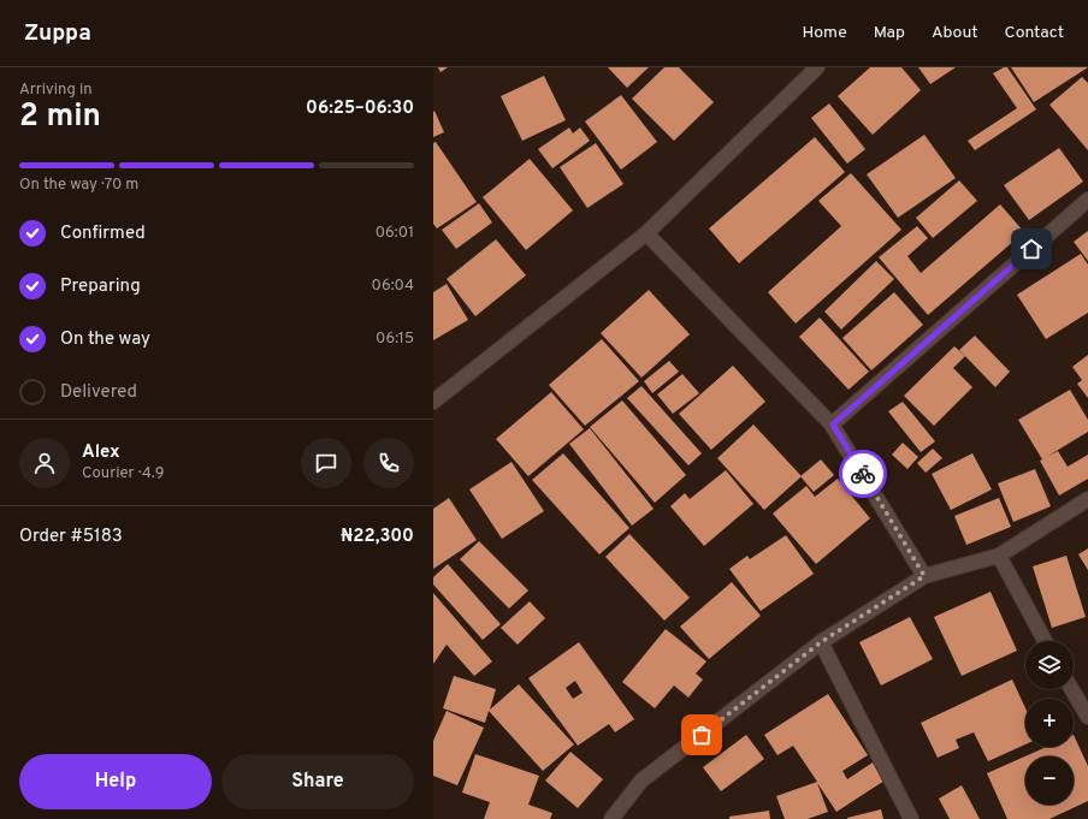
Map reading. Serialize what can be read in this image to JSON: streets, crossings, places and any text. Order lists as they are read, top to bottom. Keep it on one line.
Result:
{"page":{"header":"Zuppa","nav":["Home","Map","About","Contact"],"heading":["2 min","Arriving in","06:25–06:30"],"panel":["Alex","Courier · 4.9","Order #5183","₦22,300"],"bar":"On the way · 70 m","list":[["Confirmed","06:01"],["Preparing","06:04"],["On the way","06:15"],"Delivered"],"map_buttons":["+","−"],"buttons":["Help","Share"]}}
